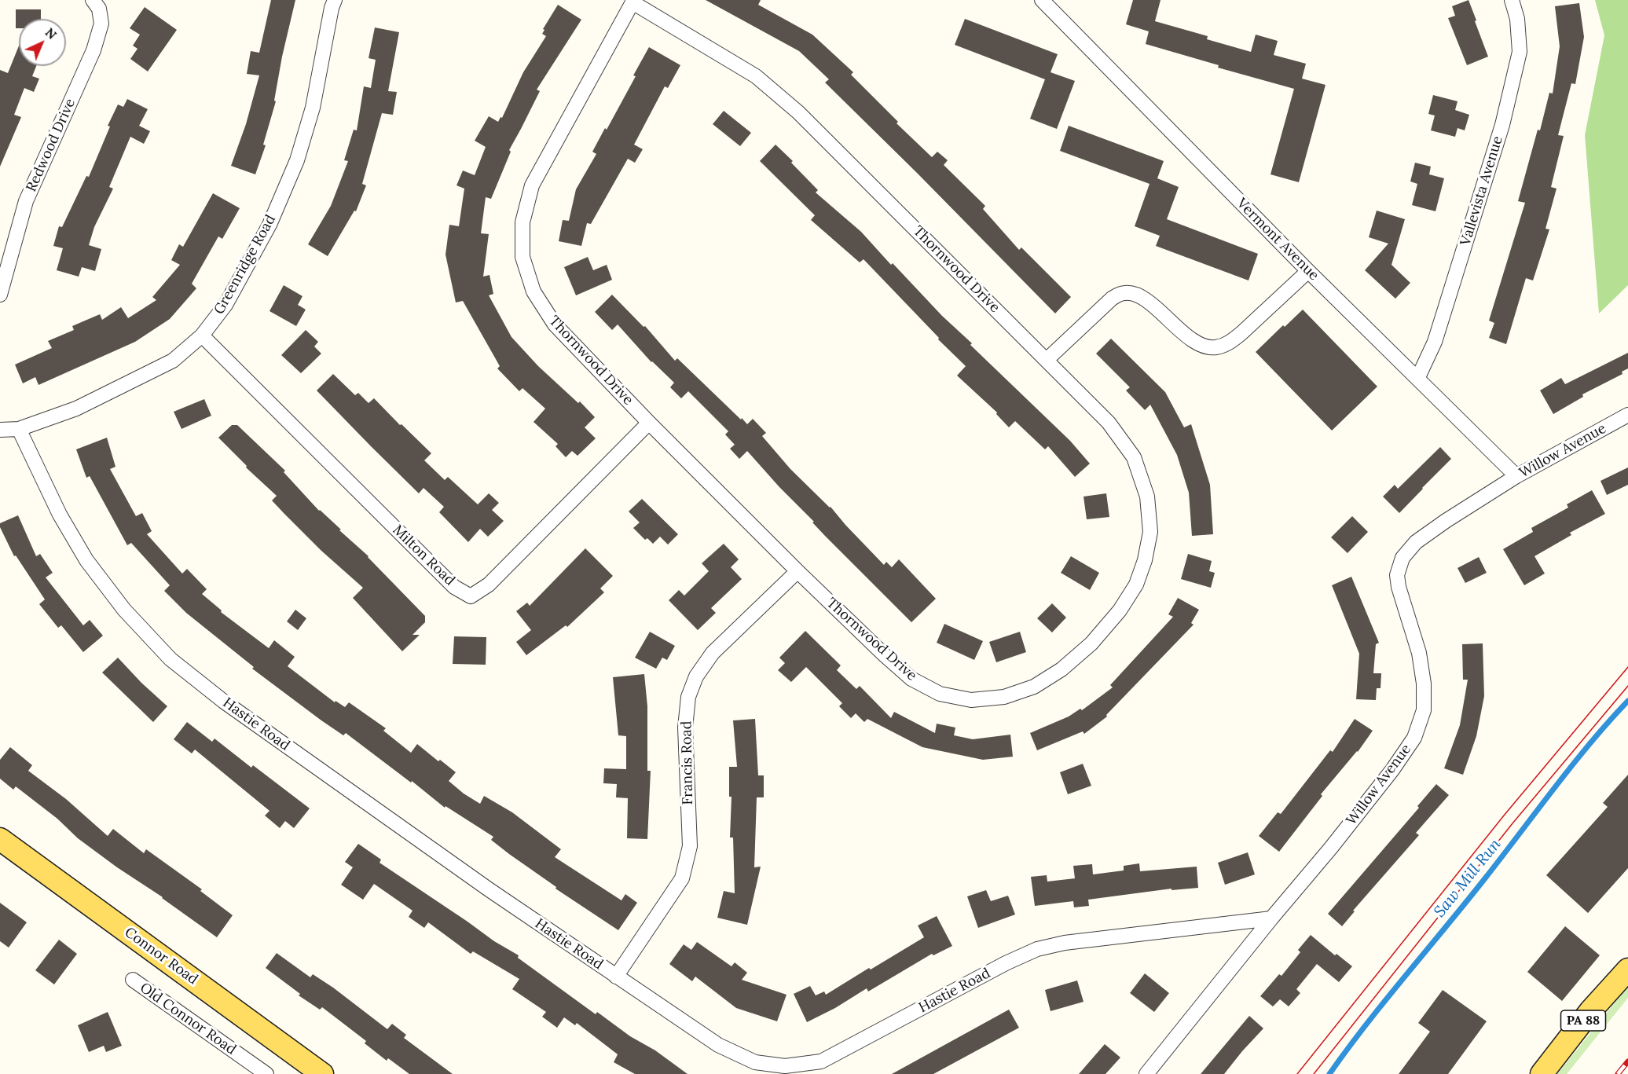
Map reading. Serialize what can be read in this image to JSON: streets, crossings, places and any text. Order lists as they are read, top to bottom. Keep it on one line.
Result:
{"streets":{"main road":["Connor Road","PA 88"],"street":["Redwood Drive","Vallevista Avenue","Vermont Avenue","Greenridge Road","Thornwood Drive","Willow Avenue","Milton Road","Hastie Road","Francis Road","Old Connor Road"]},"crossings":[["Vallevista Avenue","Vermont Avenue"],["Vermont Avenue","Willow Avenue"],["Greenridge Road","Milton Road"],["Greenridge Road","Hastie Road"],["Thornwood Drive","Milton Road"],["Thornwood Drive","Francis Road"],["Willow Avenue","Hastie Road"],["Hastie Road","Francis Road"]],"water":["Saw Mill Run"],"north":"top right"}
